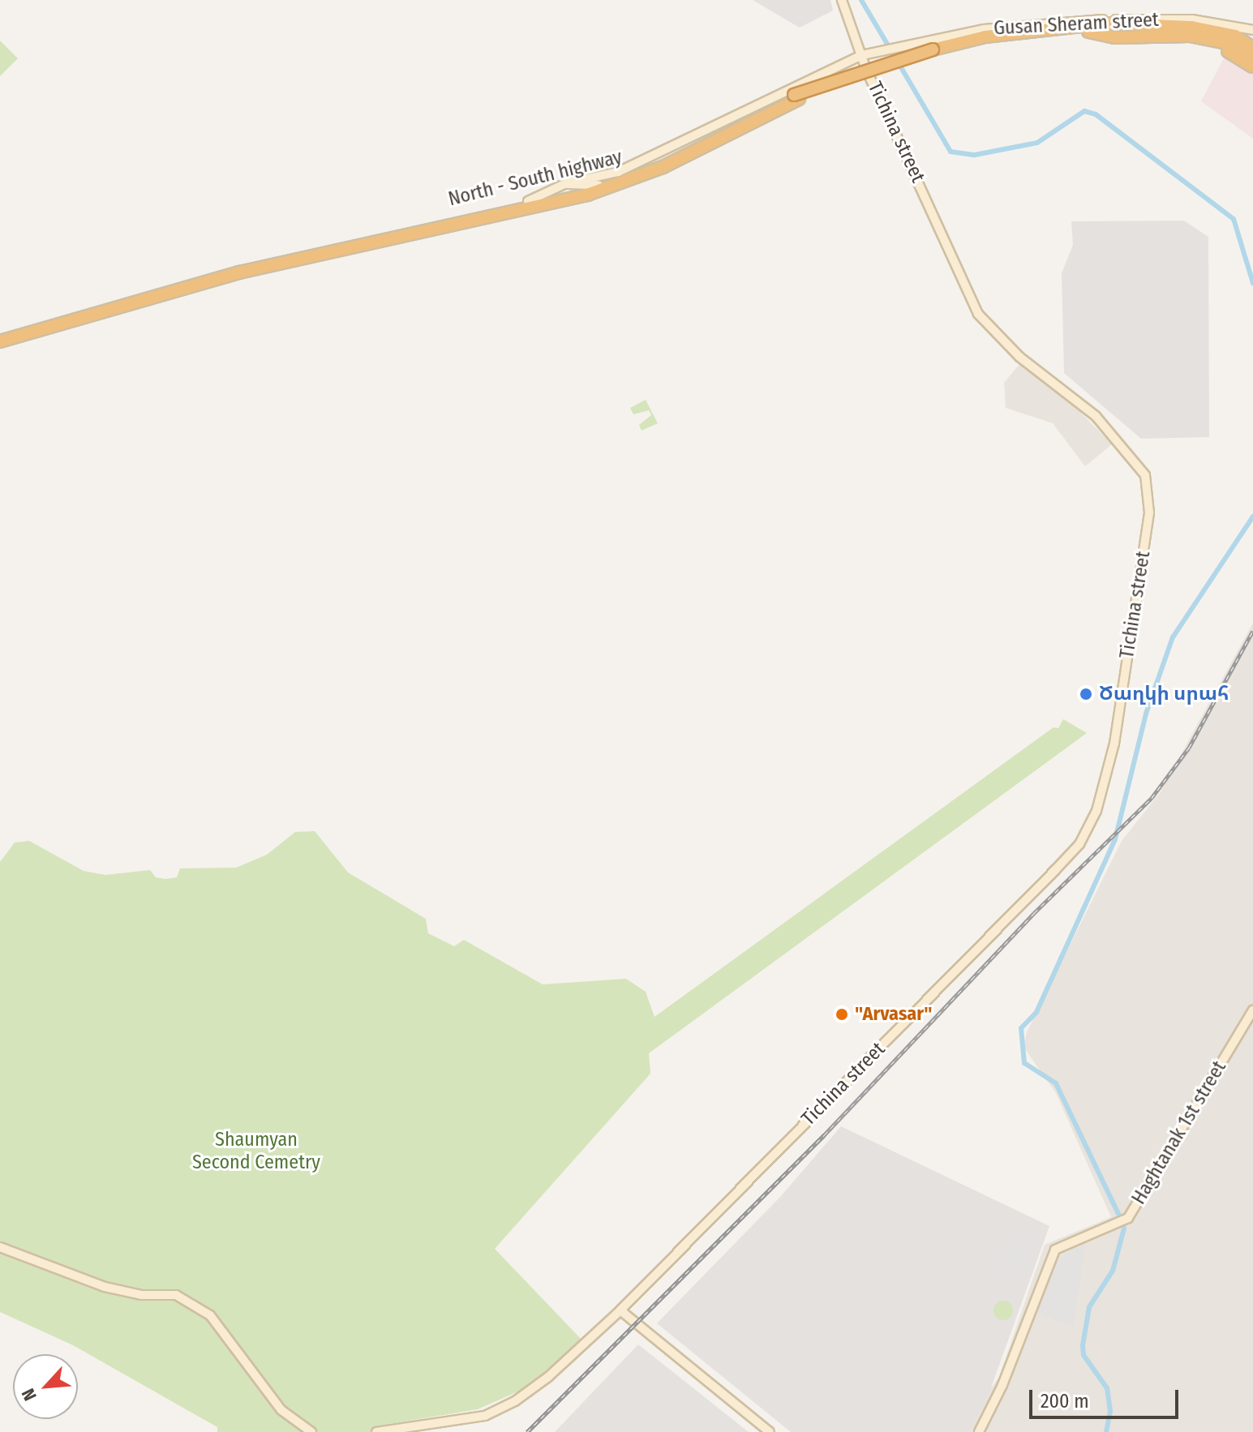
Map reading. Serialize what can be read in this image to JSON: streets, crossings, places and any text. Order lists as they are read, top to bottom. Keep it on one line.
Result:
{"streets":{"highway":["North - South highway"],"street":["Gusan Sheram street","Tichina street","Haghtanak 1st street"]},"crossings":[["Gusan Sheram street","Tichina street"],["Gusan Sheram street","North - South highway"]],"parks":["Shaumyan Second Cemetry"],"places":["Ծաղկի սրահ","\"Arvasar\""],"scale_bar":"200 m","north":"bottom left"}
